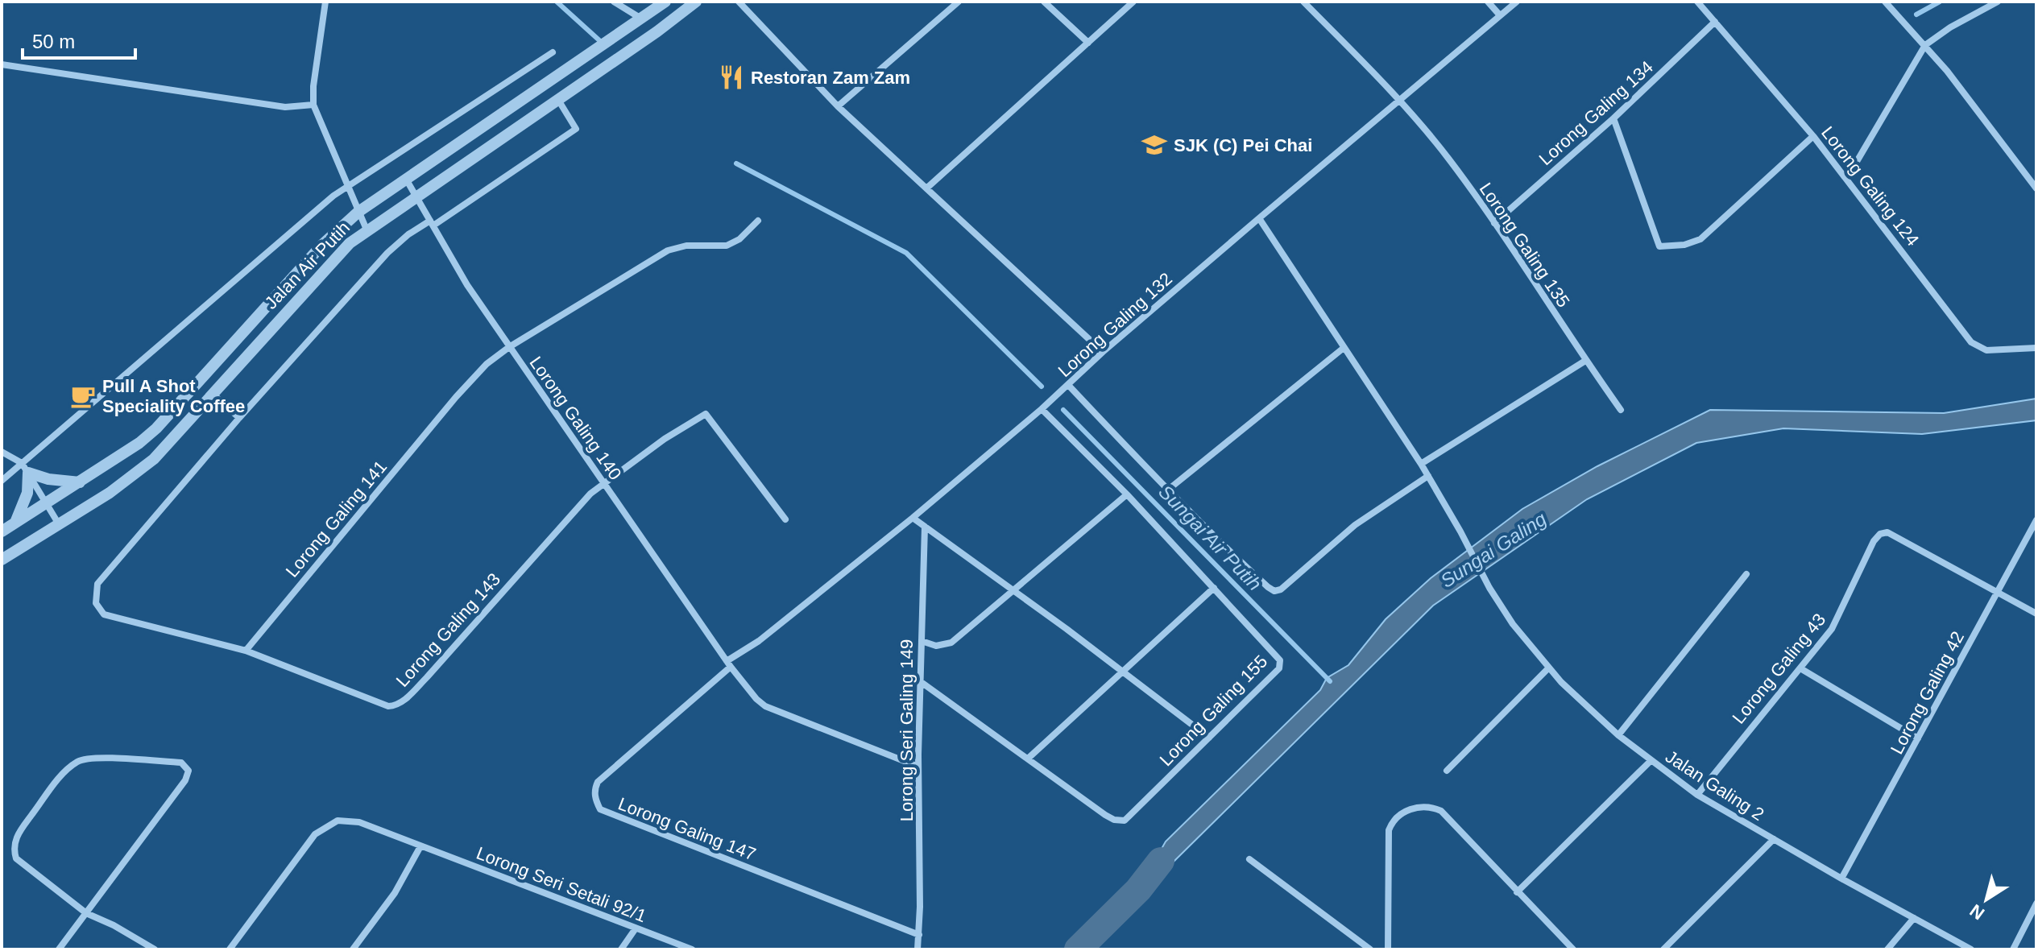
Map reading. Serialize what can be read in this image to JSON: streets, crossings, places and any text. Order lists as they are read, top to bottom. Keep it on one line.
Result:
{"streets":{"street":["Lorong Galing 134","Lorong Galing 124","Lorong Galing 135","Jalan Air Putih","Lorong Galing 132","Lorong Galing 140","Lorong Galing 141","Lorong Galing 143","Lorong Galing 43","Lorong Galing 42","Lorong Galing 155","Lorong Seri Galing 149","Jalan Galing 2","Lorong Galing 147","Lorong Seri Setali 92/1"]},"crossings":[["Lorong Galing 134","Lorong Galing 124"],["Lorong Galing 134","Lorong Galing 135"],["Lorong Galing 135","Lorong Galing 132"],["Jalan Air Putih","Lorong Galing 140"],["Lorong Galing 132","Lorong Galing 140"],["Lorong Galing 132","Lorong Galing 155"],["Lorong Galing 132","Jalan Galing 2"],["Lorong Galing 132","Lorong Galing 147"],["Lorong Galing 140","Lorong Galing 141"],["Lorong Galing 140","Lorong Galing 143"],["Lorong Galing 140","Lorong Seri Galing 149"],["Lorong Galing 140","Lorong Galing 147"],["Lorong Galing 141","Lorong Galing 143"],["Lorong Galing 43","Lorong Galing 42"],["Lorong Galing 43","Jalan Galing 2"],["Lorong Galing 42","Jalan Galing 2"],["Lorong Galing 155","Lorong Seri Galing 149"],["Lorong Seri Galing 149","Lorong Galing 147"]],"water":["Sungai Air Putih","Sungai Galing"],"places":{"restaurant":["Restoran Zam Zam"],"school or university":["SJK (C) Pei Chai"],"cafe":["Pull A Shot Speciality Coffee"]},"scale_bar":"50 m","north":"bottom left"}
